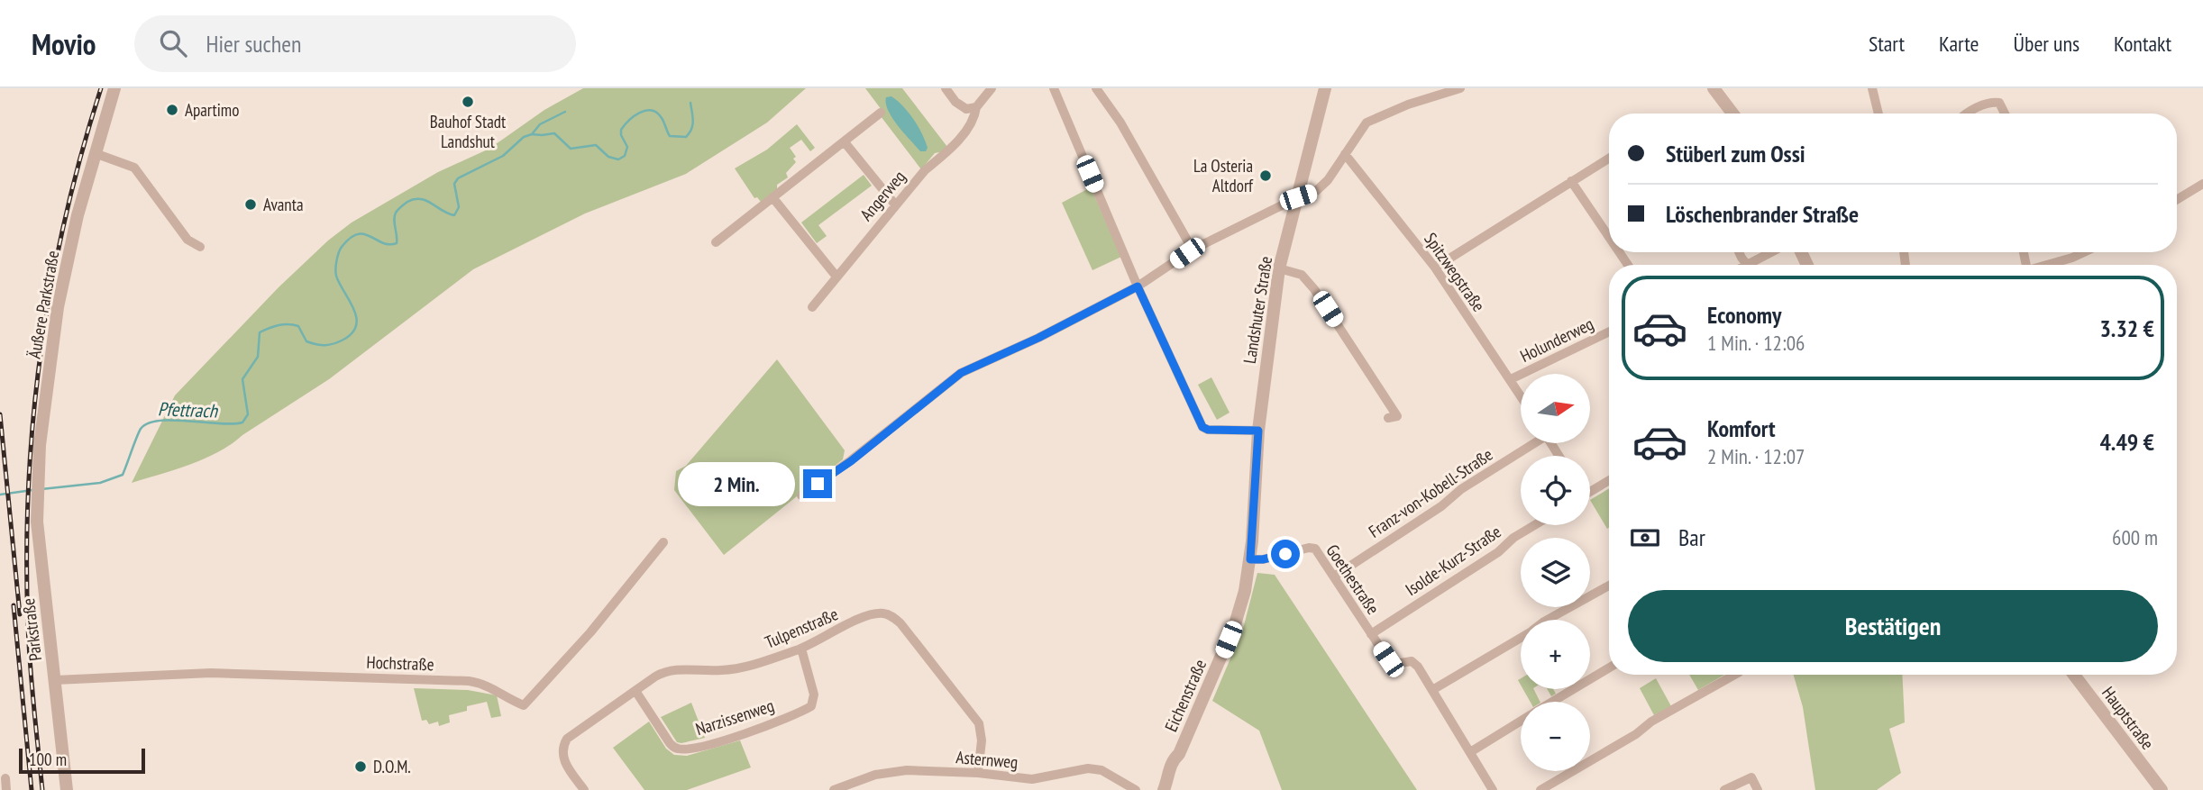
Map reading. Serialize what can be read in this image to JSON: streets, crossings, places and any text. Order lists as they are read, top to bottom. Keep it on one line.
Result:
{"streets":{"street":["Angerweg","Spitzwegstraße","Äußere Parkstraße","Landshuter Straße","Holunderweg","Franz-von-Kobell-Straße","Isolde-Kurz-Straße","Goethestraße","Tulpenstraße","Parkstraße","Hochstraße","Eichenstraße","Narzissenweg","Hauptstraße","Asternweg"]},"crossings":[["Spitzwegstraße","Holunderweg"],["Äußere Parkstraße","Parkstraße"],["Landshuter Straße","Eichenstraße"],["Franz-von-Kobell-Straße","Goethestraße"],["Isolde-Kurz-Straße","Goethestraße"],["Goethestraße","Eichenstraße"],["Tulpenstraße","Narzissenweg"],["Tulpenstraße","Asternweg"],["Parkstraße","Hochstraße"]],"water":["Pfettrach"],"places":["Bauhof Stadt Landshut","Apartimo","La Osteria Altdorf","Avanta","D.O.M."],"scale_bar":"100 m","north":"right","page":{"header":"Movio","search":"Hier suchen","nav":["Start","Karte","Über uns","Kontakt"],"banner":["Stüberl zum Ossi","Löschenbrander Straße"],"list":[{"name":"Economy","note":"1 Min. · 12:06","value":"3.32 €"},{"name":"Komfort","note":"2 Min. · 12:07","value":"4.49 €"}],"map_buttons":["+","−"],"bubble":"2 Min.","pay":["Bar","600 m"],"buttons":"Bestätigen","scale":"100 m"}}
